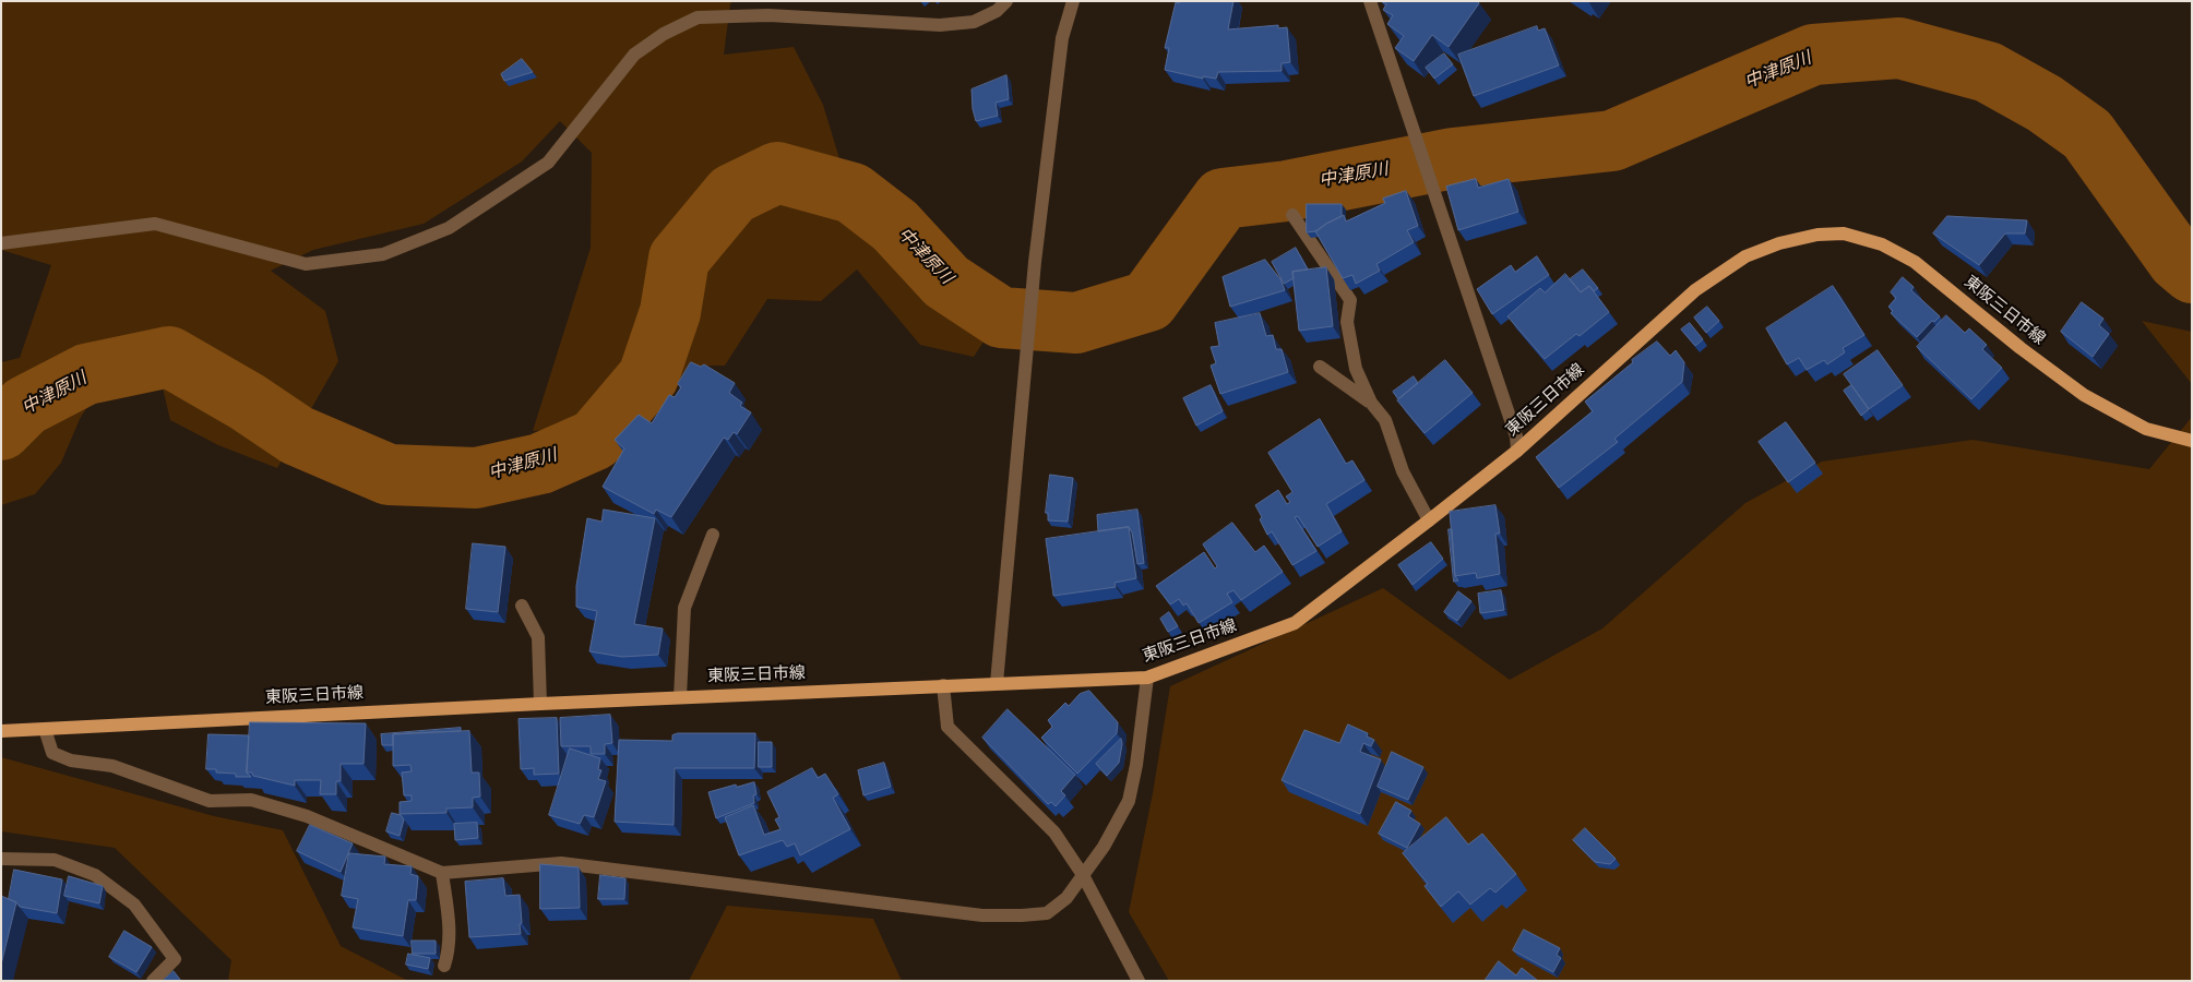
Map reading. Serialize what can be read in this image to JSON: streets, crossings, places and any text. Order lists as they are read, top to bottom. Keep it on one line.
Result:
{"streets":{"main road":["東阪三日市線"]},"water":["中津原川"]}
